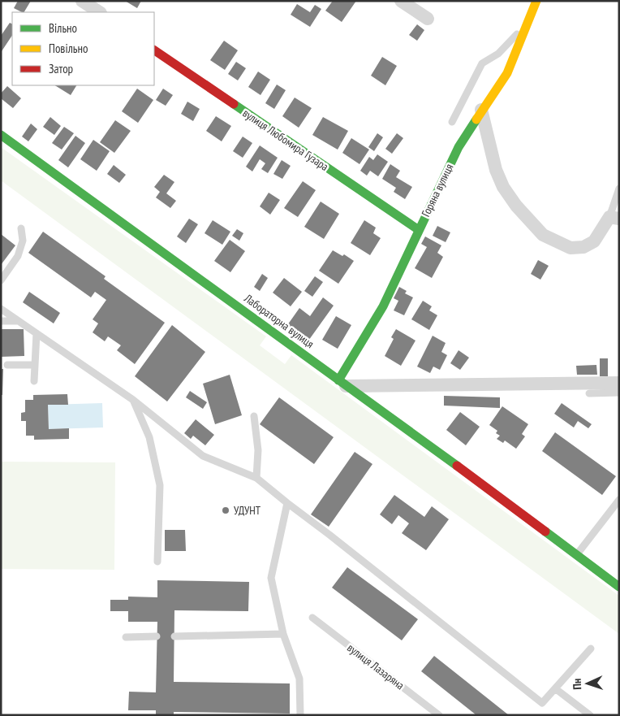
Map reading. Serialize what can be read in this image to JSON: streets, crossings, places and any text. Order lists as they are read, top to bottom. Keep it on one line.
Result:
{"streets":{"main road":["вулиця Любомира Гузара","Горяна вулиця","Лабораторна вулиця"],"lane":["вулиця Лазаряна"]},"crossings":[["вулиця Любомира Гузара","Горяна вулиця"],["Горяна вулиця","Лабораторна вулиця"]],"places":["УДУНТ"],"legend":["Вільно","Повільно","Затор"],"north":"left"}
